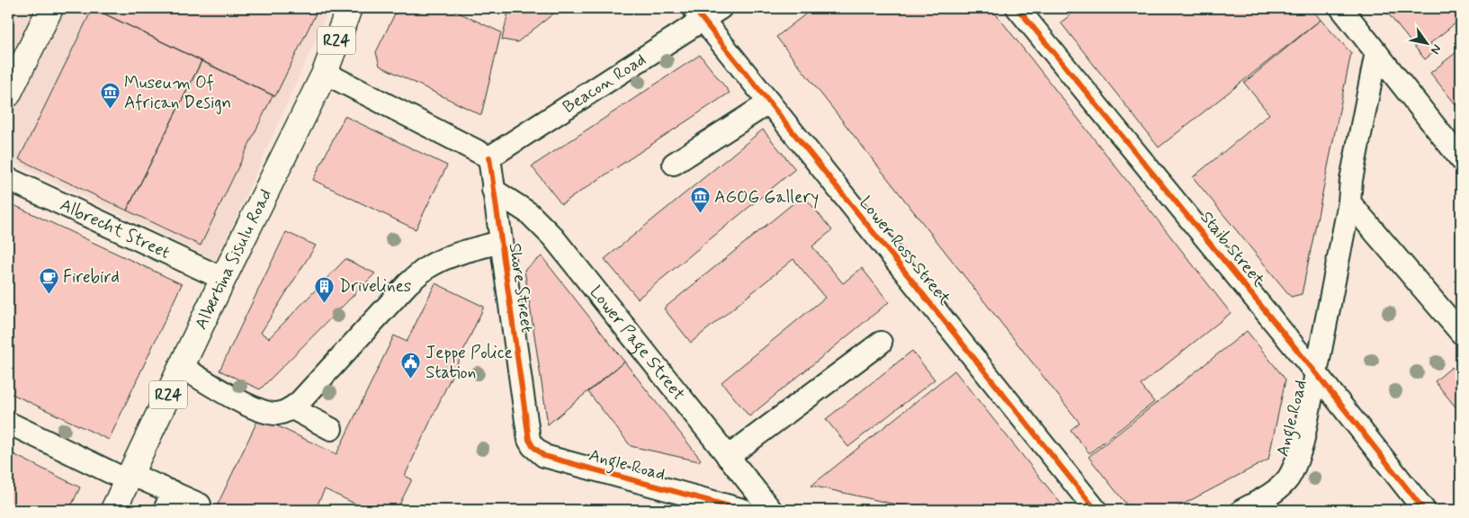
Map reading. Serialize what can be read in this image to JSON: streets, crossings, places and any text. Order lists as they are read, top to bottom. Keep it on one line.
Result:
{"streets":{"main road":["R24","Albertina Sisulu Road"],"street":["Beacon Road","Albrecht Street","Staib Street","Lower Ross Street","Shore Street","Lower Page Street","Angle Road"]},"crossings":[["Beacon Road","Lower Ross Street"],["Beacon Road","Shore Street"],["Albrecht Street","Albertina Sisulu Road"],["Staib Street","Angle Road"],["Shore Street","Lower Page Street"],["Shore Street","Angle Road"]],"places":{"museum":["Museum Of African Design","AGOG Gallery"],"cafe":["Firebird"],"building":["Drivelines"],"public building":["Jeppe Police Station"]},"north":"bottom right"}
